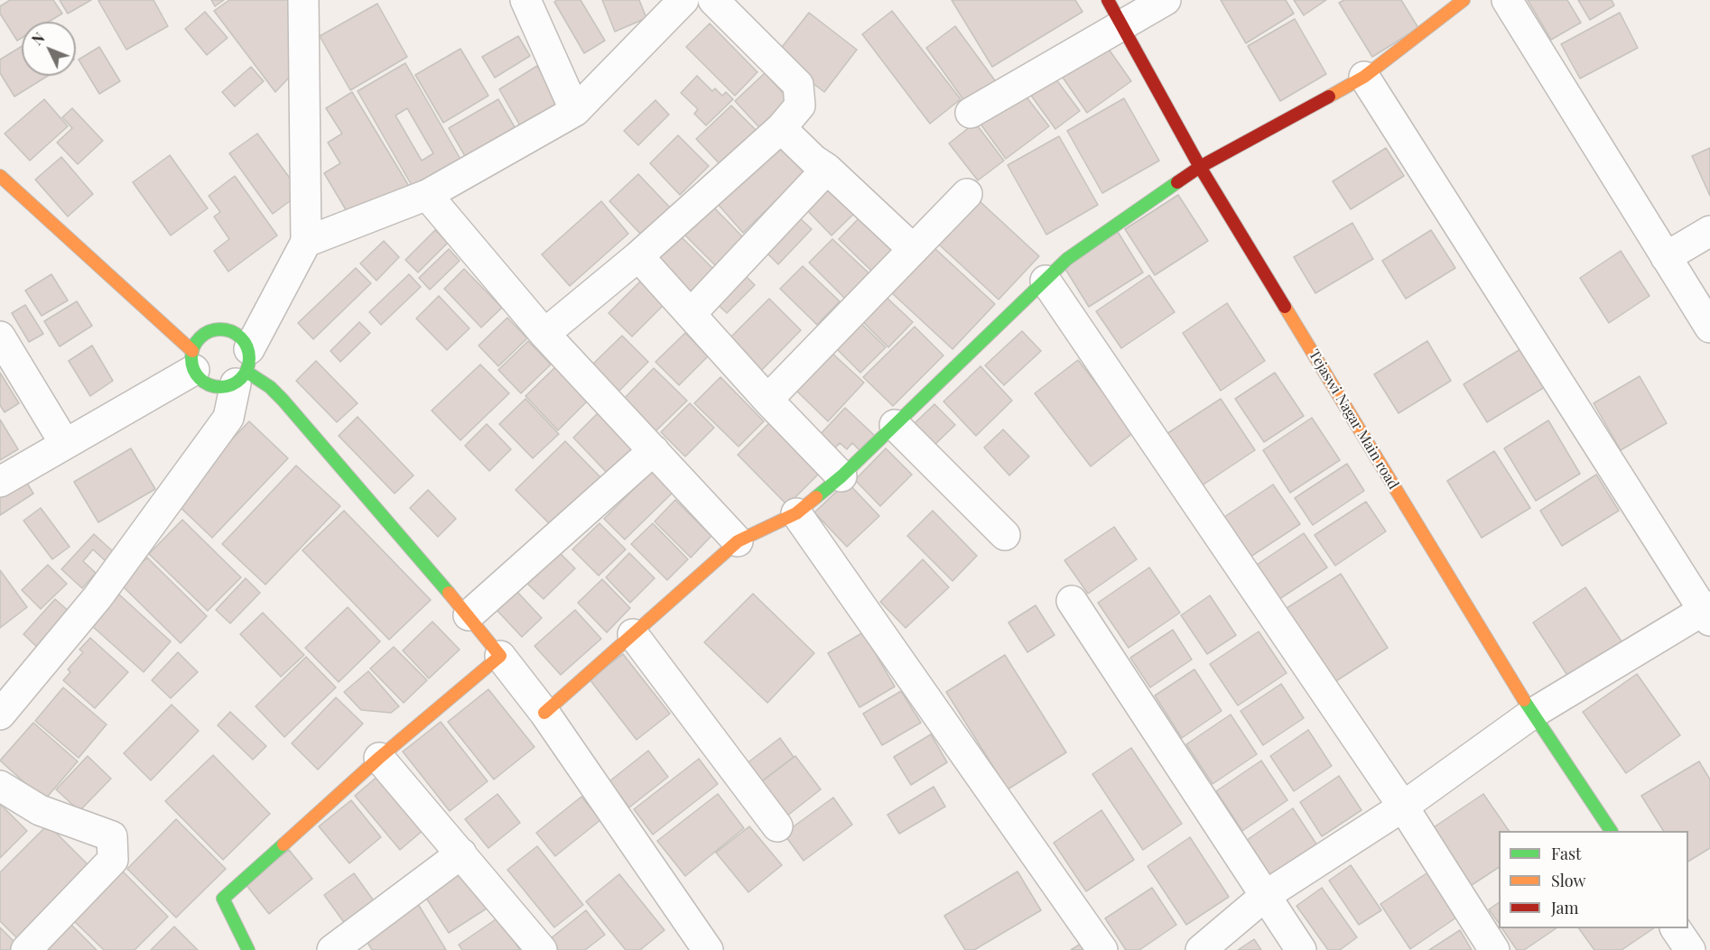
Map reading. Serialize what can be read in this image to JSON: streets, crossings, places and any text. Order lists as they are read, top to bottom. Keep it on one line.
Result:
{"streets":{"street":["Tejaswi Nagar Main road"]},"legend":["Fast","Slow","Jam"],"north":"top left"}
